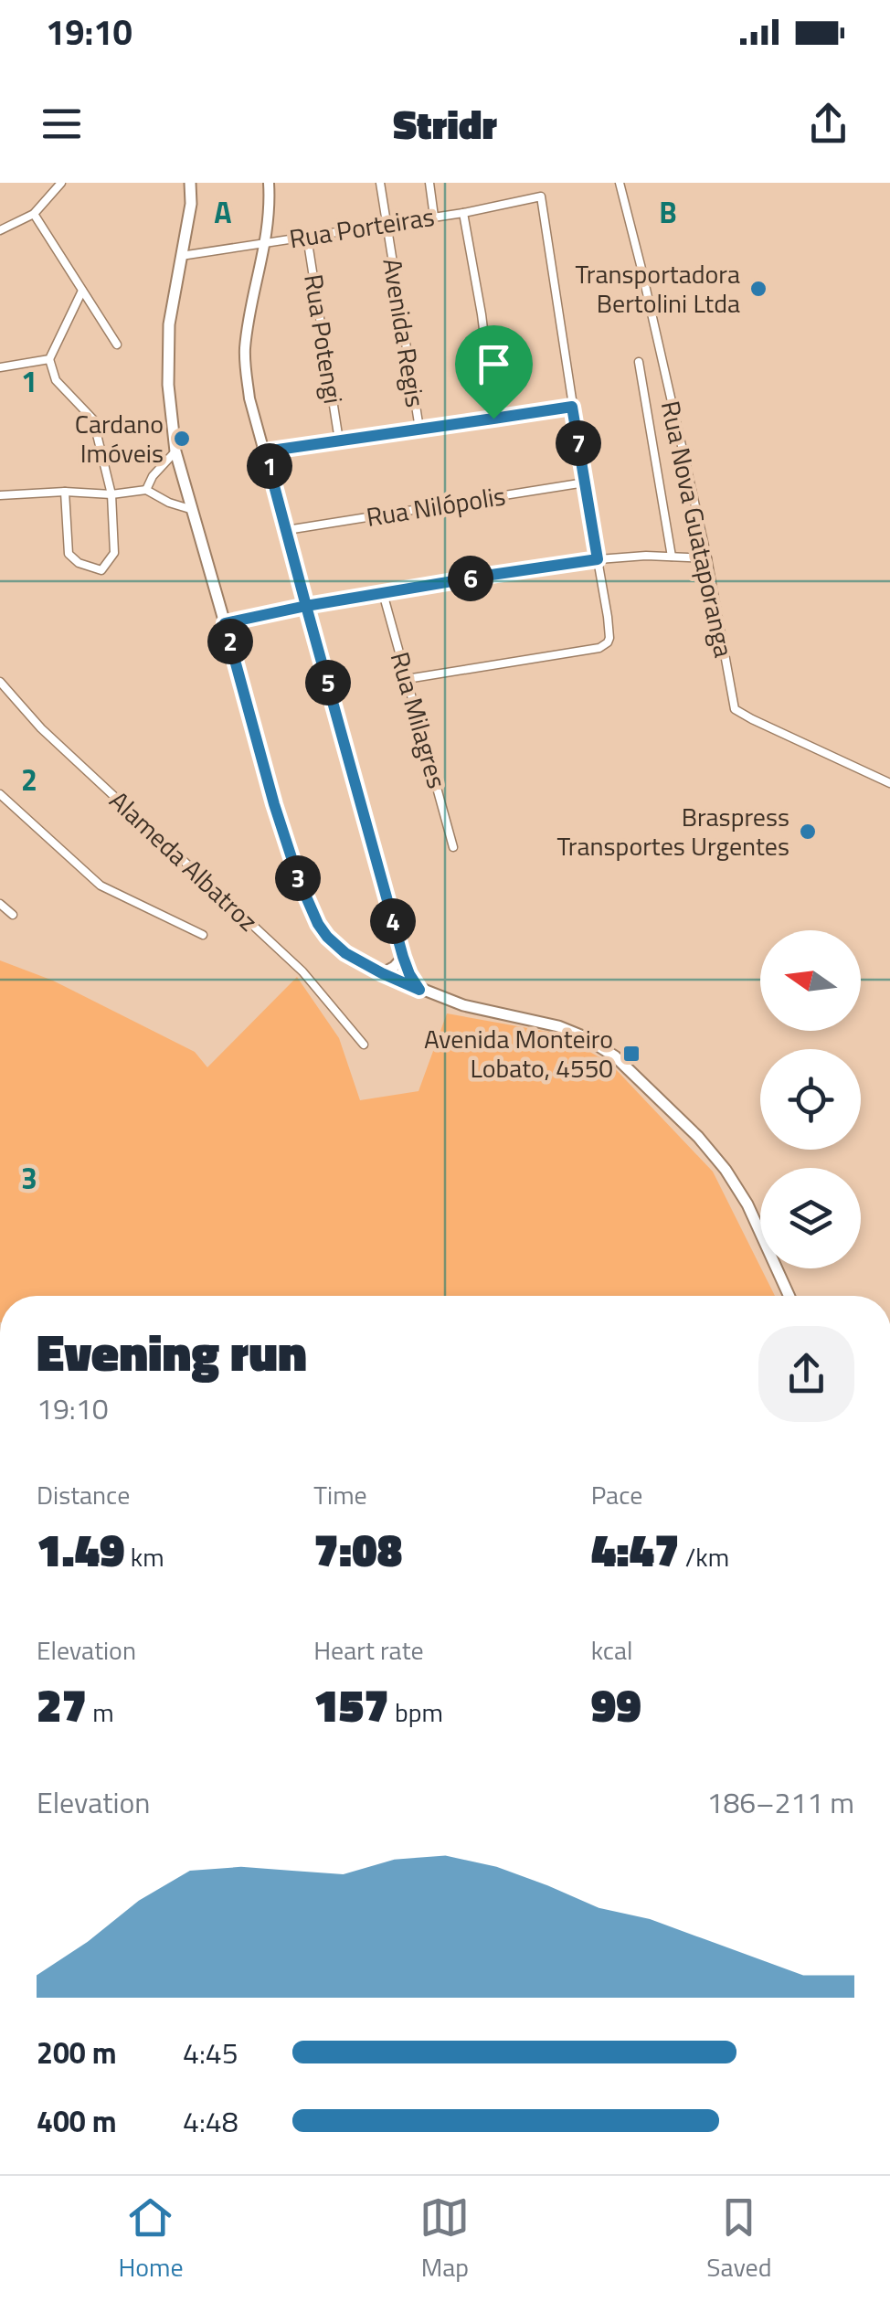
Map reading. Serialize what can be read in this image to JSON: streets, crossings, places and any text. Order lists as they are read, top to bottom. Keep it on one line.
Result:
{"streets":{"street":["Rua Porteiras","Avenida Regis","Rua Potengi","Rua Nilópolis","Rua Nova Guataporanga","Rua Milagres","Alameda Albatroz"]},"crossings":[["Rua Porteiras","Avenida Regis"],["Rua Porteiras","Rua Potengi"]],"places":{"other":["Transportadora Bertolini Ltda","Cardano Imóveis","Braspress Transportes Urgentes"],"transit":["Avenida Monteiro Lobato, 4550"]},"north":"left","page":{"status":"19:10","header":"Stridr","pins":["7","1","6","2","5","3","4"],"heading":["Evening run","19:10"],"stats":[["Distance","1.49 km"],["Time","7:08"],["Pace","4:47 /km"],["Elevation","27 m"],["Heart rate","157 bpm"],["kcal","99"]],"chart":["Elevation","186–211 m"],"list":[{"name":"200 m","note":"4:45"},{"name":"400 m","note":"4:48"}],"tabs":["Home","Map","Saved"]},"grid":{"columns":["A","B"],"rows":["1","2","3"]}}
